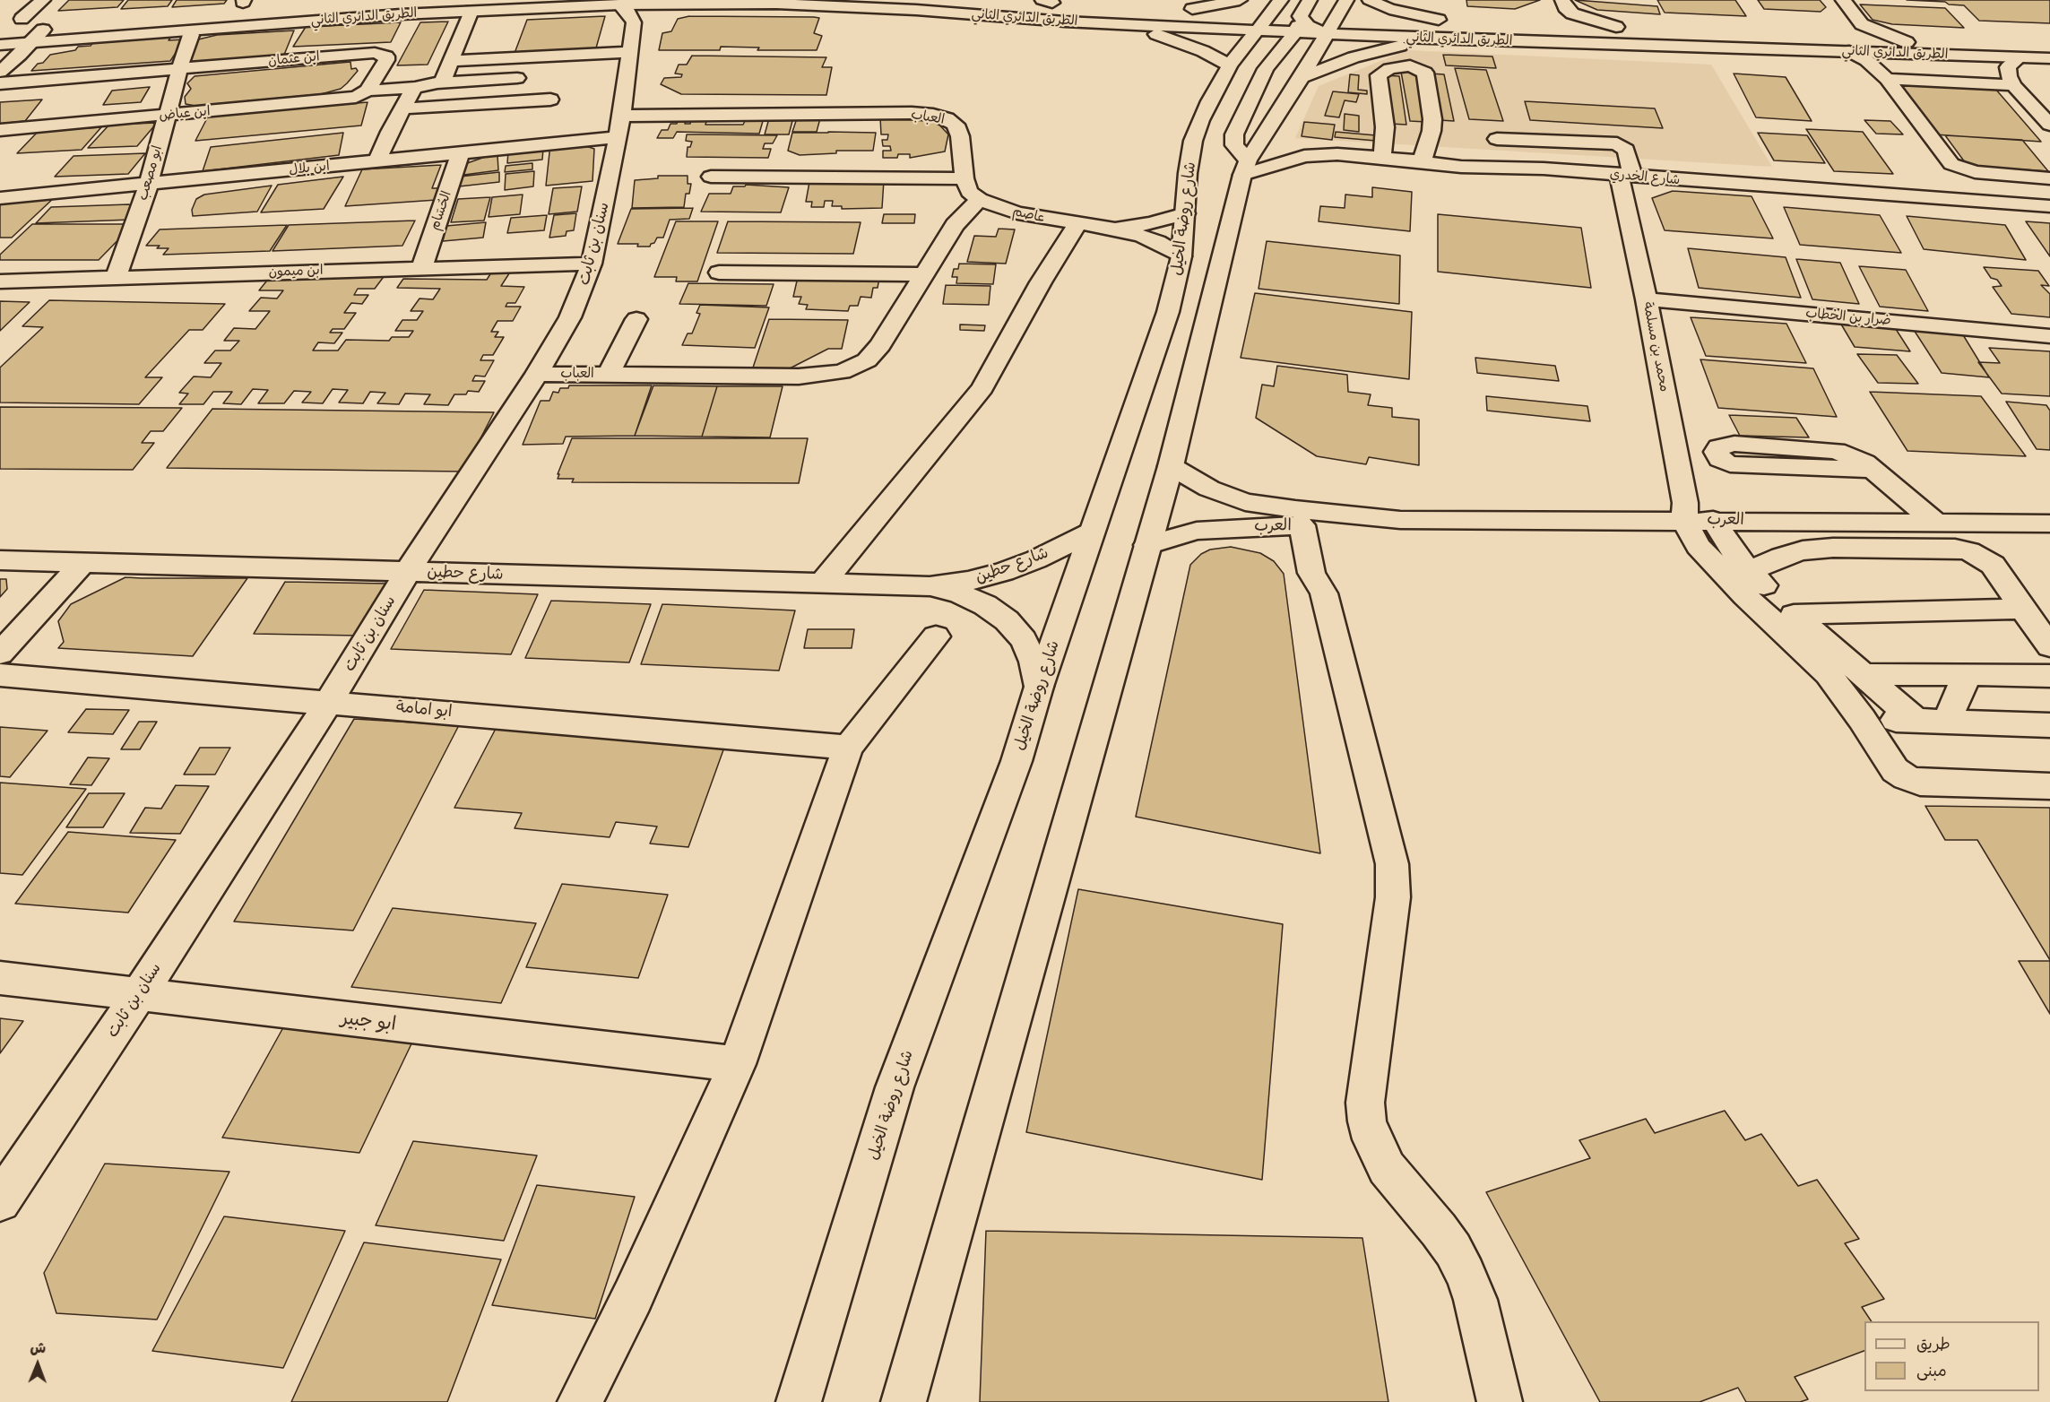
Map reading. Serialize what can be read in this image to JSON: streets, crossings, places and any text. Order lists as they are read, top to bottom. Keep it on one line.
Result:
{"streets":{"street":["الطريق الدائري الثاني","ابن عثمان","ابن عياض","العباب","ابن بلال","ابو مصعب","شارع الخدري","الحُسَام","عاصم","شارع روضة الخيل","سنان بن ثابت","ابن ميمون","ضرار بن الخطاب","محمد بن مسلمة","العرب","شارع حطين","ابو امامة","ابو جبير"]},"crossings":[["الطريق الدائري الثاني","شارع روضة الخيل"],["ابن عثمان","ابن عياض"],["ابن عثمان","ابو مصعب"],["ابن عياض","ابو مصعب"],["العباب","عاصم"],["العباب","سنان بن ثابت"],["ابن بلال","ابو مصعب"],["ابن بلال","الحُسَام"],["ابن بلال","سنان بن ثابت"],["ابو مصعب","ابن ميمون"],["شارع الخدري","محمد بن مسلمة"],["الحُسَام","ابن ميمون"],["عاصم","شارع روضة الخيل"],["شارع روضة الخيل","شارع حطين"],["سنان بن ثابت","ابن ميمون"],["سنان بن ثابت","شارع حطين"],["سنان بن ثابت","ابو امامة"],["سنان بن ثابت","ابو جبير"],["ضرار بن الخطاب","محمد بن مسلمة"],["محمد بن مسلمة","العرب"]],"legend":["طريق","مبنى"],"north":"top"}
